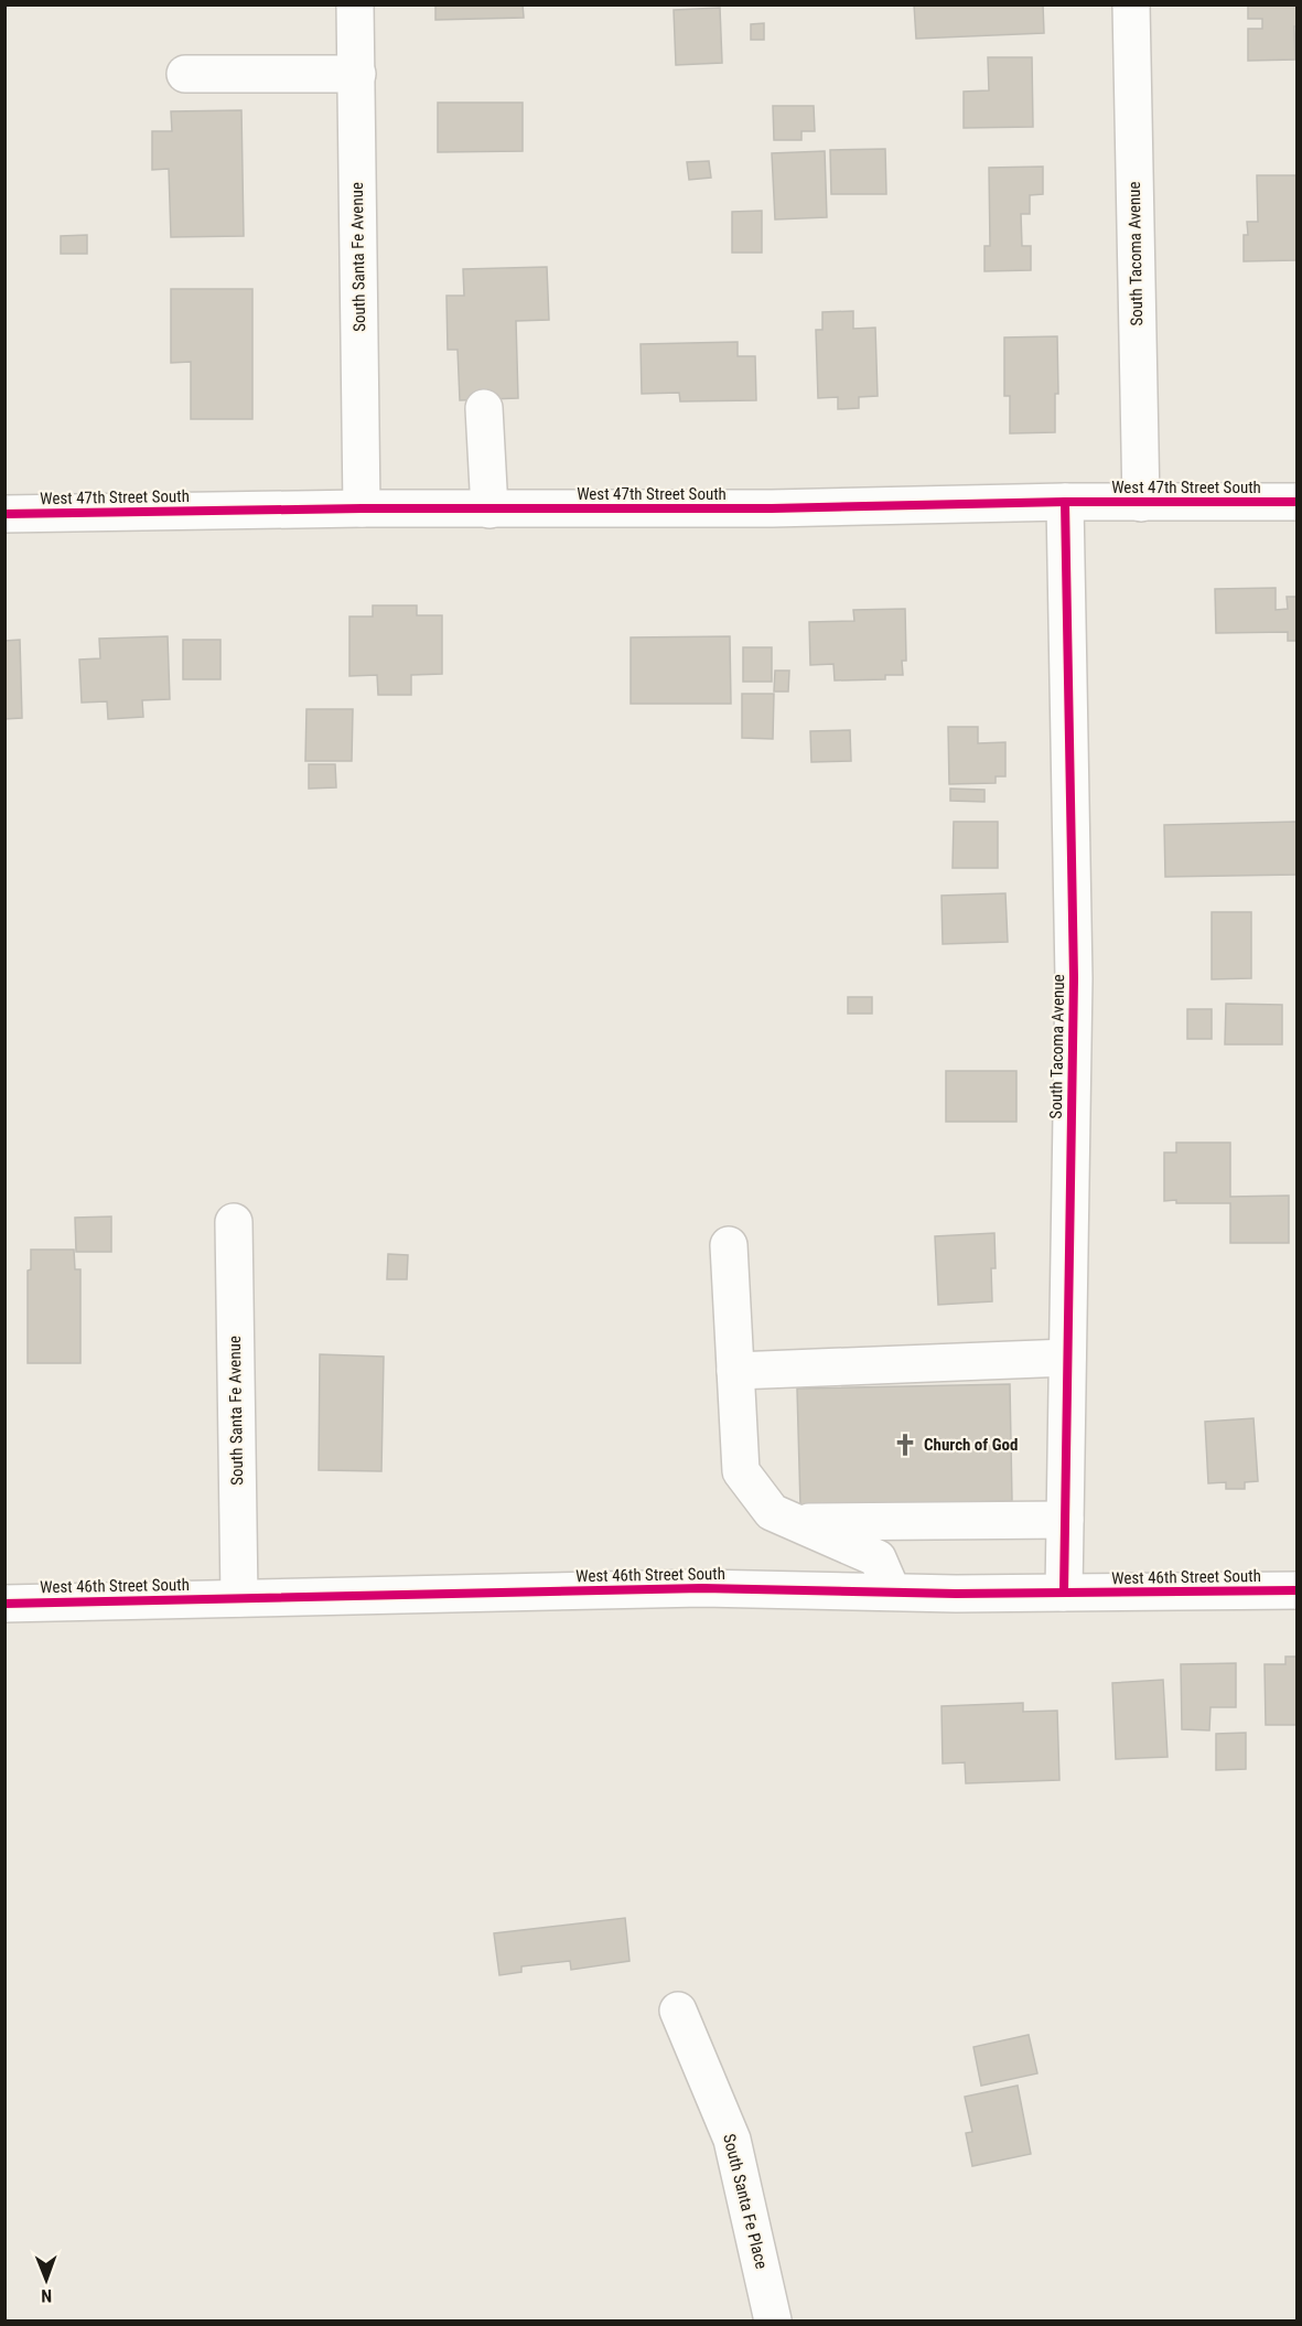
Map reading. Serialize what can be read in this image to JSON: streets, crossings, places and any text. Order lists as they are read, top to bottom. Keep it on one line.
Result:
{"streets":{"street":["South Tacoma Avenue","South Santa Fe Avenue","West 47th Street South","West 46th Street South","South Santa Fe Place"]},"crossings":[["South Tacoma Avenue","West 47th Street South"],["South Tacoma Avenue","West 46th Street South"],["South Santa Fe Avenue","West 47th Street South"],["South Santa Fe Avenue","West 46th Street South"]],"places":{"church":["Church of God"]},"north":"bottom"}
